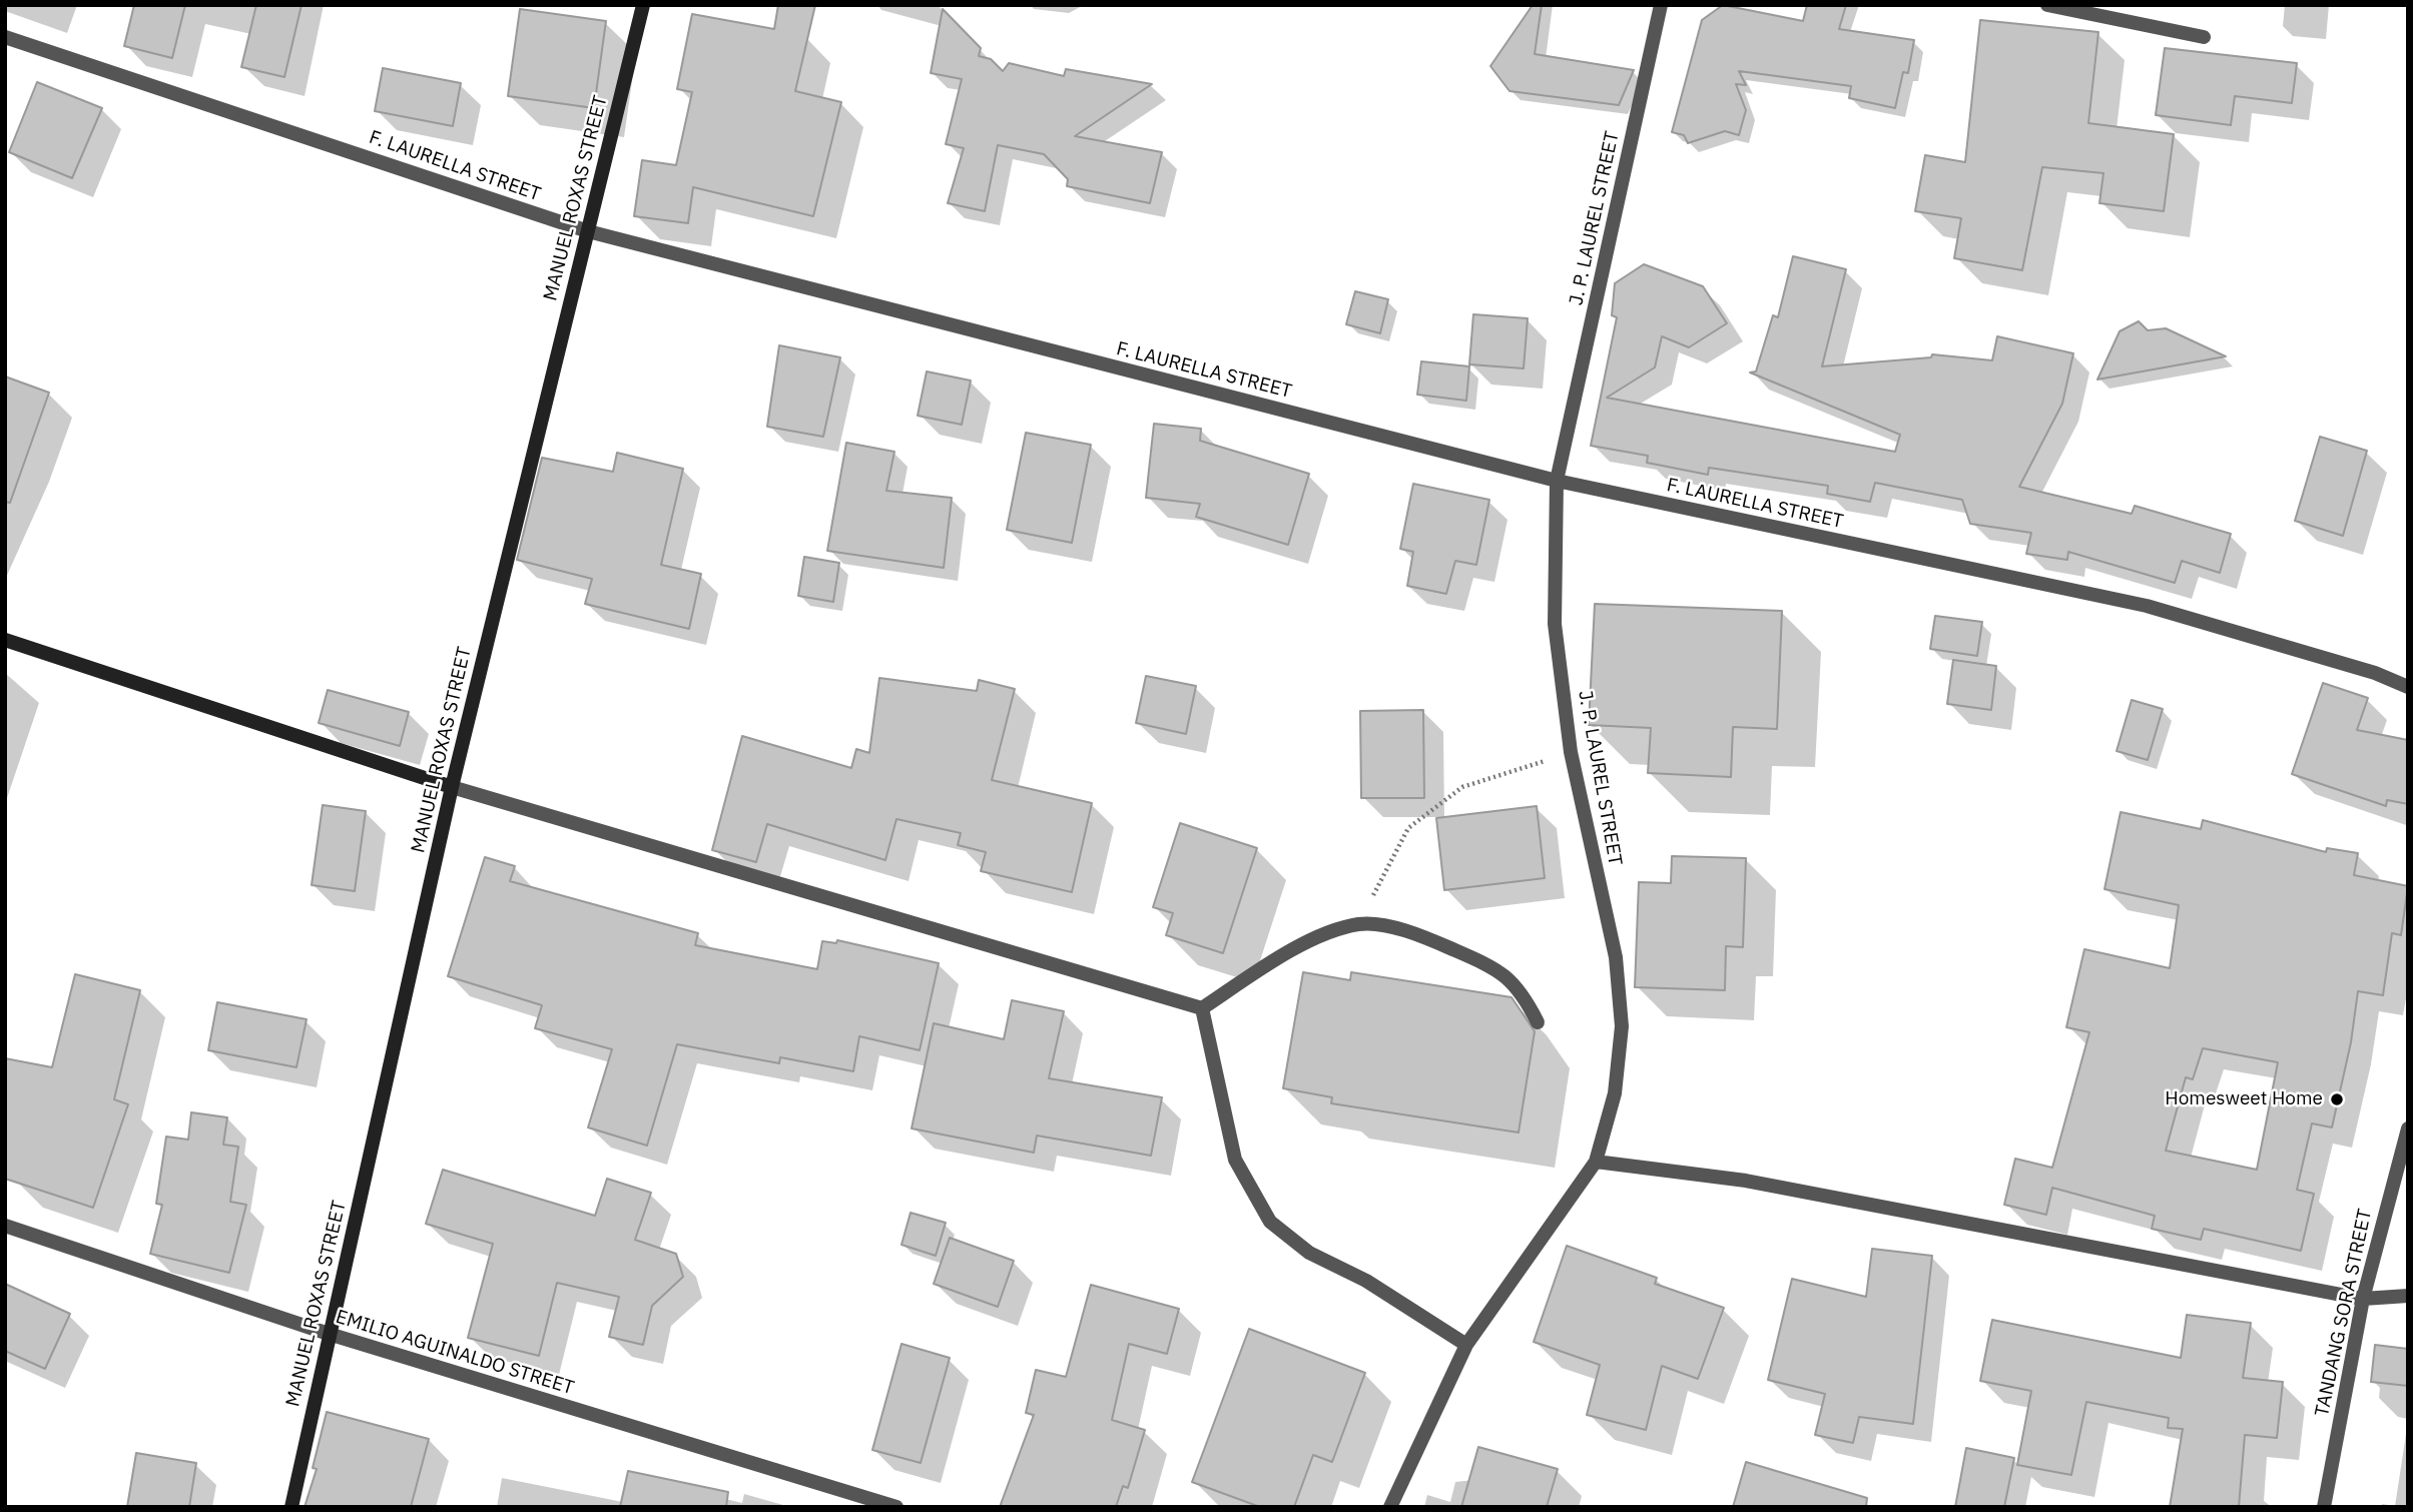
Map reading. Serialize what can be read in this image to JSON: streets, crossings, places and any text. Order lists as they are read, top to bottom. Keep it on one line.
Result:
{"streets":{"street":["F. LAURELLA STREET","MANUEL ROXAS STREET","J. P. LAUREL STREET","TANDANG SORA STREET","EMILIO AGUINALDO STREET"]},"crossings":[["F. LAURELLA STREET","MANUEL ROXAS STREET"],["F. LAURELLA STREET","J. P. LAUREL STREET"],["MANUEL ROXAS STREET","EMILIO AGUINALDO STREET"]],"places":["Homesweet Home"]}
